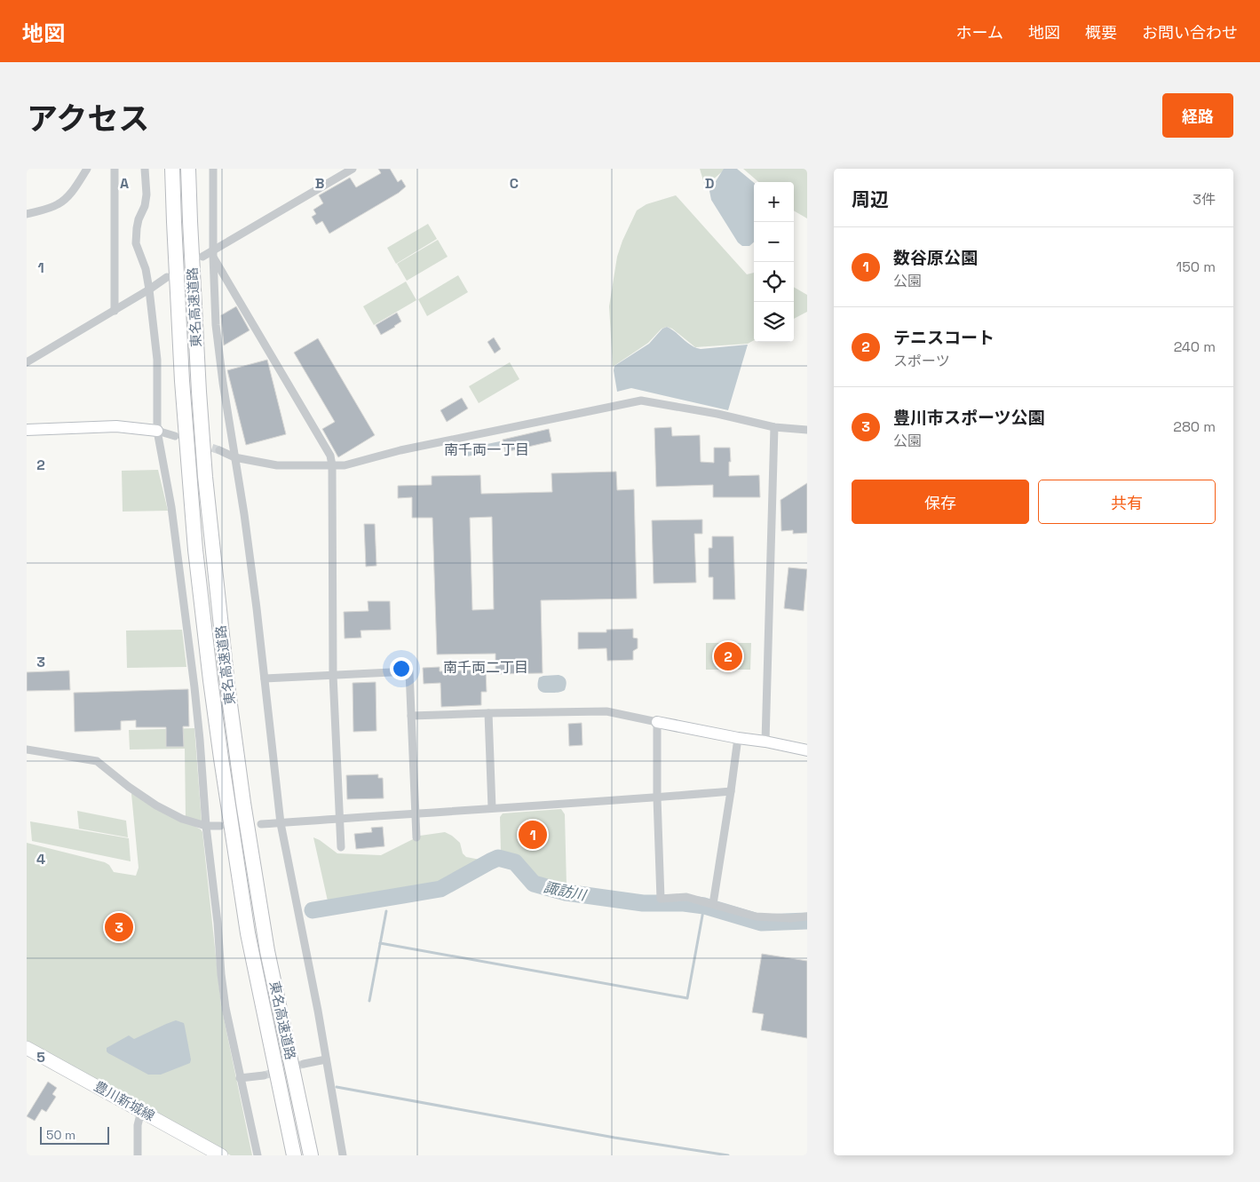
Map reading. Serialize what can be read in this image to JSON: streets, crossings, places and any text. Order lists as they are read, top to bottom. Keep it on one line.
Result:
{"streets":{"highway":["東名高速道路"],"main road":["豊川新城線"]},"districts":["南千両一丁目","南千両二丁目"],"water":["諏訪川"],"scale_bar":"50 m","page":{"header":"地図","nav":["ホーム","地図","概要","お問い合わせ"],"title":"アクセス","buttons":["経路",["保存","共有"]],"heading":["周辺","3件"],"map_buttons":["+","−"],"list":[{"mark":"1","name":"数谷原公園","note":"公園","value":"150 m"},{"mark":"2","name":"テニスコート","note":"スポーツ","value":"240 m"},{"mark":"3","name":"豊川市スポーツ公園","note":"公園","value":"280 m"}],"pins":["2","1","3"],"scale":"50 m"},"grid":{"columns":["A","B","C","D"],"rows":["1","2","3","4","5"]}}
